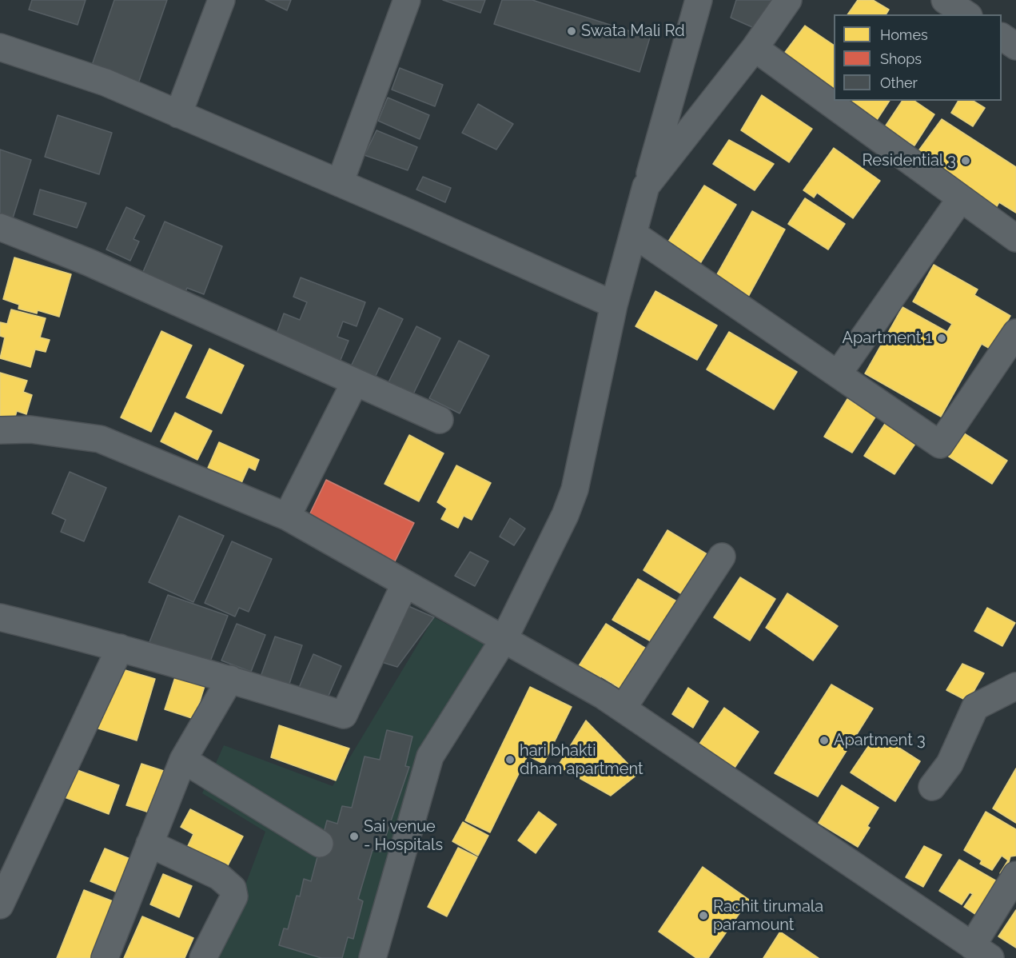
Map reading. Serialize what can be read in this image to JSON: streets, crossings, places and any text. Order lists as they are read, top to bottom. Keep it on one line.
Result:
{"places":["Swata Mali Rd","Residential 3","Apartment 1","Apartment 3","hari bhakti dham apartment","Sai venue - Hospitals","Rachit tirumala paramount"],"legend":["Homes","Shops","Other"]}
